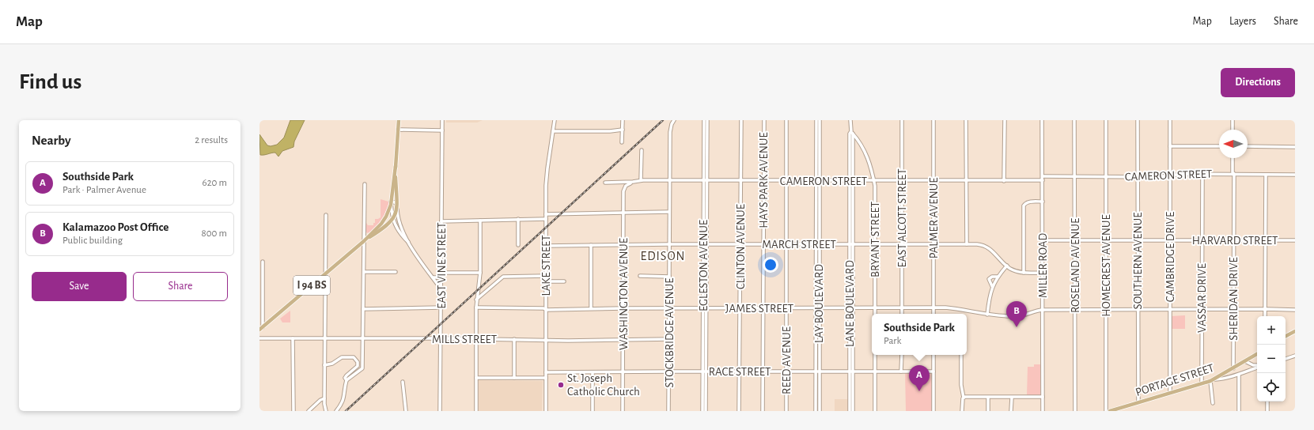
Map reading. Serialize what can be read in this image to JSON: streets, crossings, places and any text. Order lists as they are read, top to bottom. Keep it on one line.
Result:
{"streets":{"main road":["I 94 BS","PORTAGE STREET"],"street":["CAMERON STREET","HAYS PARK AVENUE","EAST ALCOTT STREET","PALMER AVENUE","BRYANT STREET","HARVARD STREET","MARCH STREET","CLINTON AVENUE","CAMBRIDGE DRIVE","SOUTHERN AVENUE","EAST VINE STREET","LAKE STREET","EGLESTON AVENUE","MILLER ROAD","ROSELAND AVENUE","HOMECREST AVENUE","WASHINGTON AVENUE","VASSAR DRIVE","SHERIDAN DRIVE","LAY BOULEVARD","LANE BOULEVARD","JAMES STREET","STOCKBRIDGE AVENUE","MILLS STREET","REED AVENUE","RACE STREET"]},"crossings":[["CAMERON STREET","HAYS PARK AVENUE"],["CAMERON STREET","EAST ALCOTT STREET"],["CAMERON STREET","PALMER AVENUE"],["CAMERON STREET","BRYANT STREET"],["CAMERON STREET","CLINTON AVENUE"],["CAMERON STREET","CAMBRIDGE DRIVE"],["CAMERON STREET","SOUTHERN AVENUE"],["CAMERON STREET","EGLESTON AVENUE"],["CAMERON STREET","MILLER ROAD"],["CAMERON STREET","ROSELAND AVENUE"],["CAMERON STREET","HOMECREST AVENUE"],["CAMERON STREET","WASHINGTON AVENUE"],["CAMERON STREET","VASSAR DRIVE"],["CAMERON STREET","SHERIDAN DRIVE"],["CAMERON STREET","LAY BOULEVARD"],["CAMERON STREET","LANE BOULEVARD"],["CAMERON STREET","STOCKBRIDGE AVENUE"],["CAMERON STREET","REED AVENUE"],["HAYS PARK AVENUE","MARCH STREET"],["HAYS PARK AVENUE","JAMES STREET"],["HAYS PARK AVENUE","RACE STREET"],["EAST ALCOTT STREET","MARCH STREET"],["EAST ALCOTT STREET","JAMES STREET"],["PALMER AVENUE","MARCH STREET"],["PALMER AVENUE","JAMES STREET"],["BRYANT STREET","MARCH STREET"],["BRYANT STREET","LANE BOULEVARD"],["BRYANT STREET","JAMES STREET"],["HARVARD STREET","CAMBRIDGE DRIVE"],["HARVARD STREET","SOUTHERN AVENUE"],["HARVARD STREET","MILLER ROAD"],["HARVARD STREET","ROSELAND AVENUE"],["HARVARD STREET","HOMECREST AVENUE"],["HARVARD STREET","VASSAR DRIVE"],["HARVARD STREET","SHERIDAN DRIVE"],["MARCH STREET","CLINTON AVENUE"],["MARCH STREET","LAKE STREET"],["MARCH STREET","EGLESTON AVENUE"],["MARCH STREET","MILLER ROAD"],["MARCH STREET","WASHINGTON AVENUE"],["MARCH STREET","LAY BOULEVARD"],["MARCH STREET","LANE BOULEVARD"],["MARCH STREET","STOCKBRIDGE AVENUE"],["MARCH STREET","REED AVENUE"],["CLINTON AVENUE","JAMES STREET"],["CLINTON AVENUE","RACE STREET"],["CAMBRIDGE DRIVE","JAMES STREET"],["CAMBRIDGE DRIVE","PORTAGE STREET"],["SOUTHERN AVENUE","JAMES STREET"],["SOUTHERN AVENUE","PORTAGE STREET"],["EAST VINE STREET","MILLS STREET"],["LAKE STREET","JAMES STREET"],["LAKE STREET","MILLS STREET"],["LAKE STREET","RACE STREET"],["EGLESTON AVENUE","JAMES STREET"],["EGLESTON AVENUE","RACE STREET"],["MILLER ROAD","JAMES STREET"],["ROSELAND AVENUE","JAMES STREET"],["HOMECREST AVENUE","JAMES STREET"],["WASHINGTON AVENUE","JAMES STREET"],["WASHINGTON AVENUE","MILLS STREET"],["WASHINGTON AVENUE","RACE STREET"],["VASSAR DRIVE","JAMES STREET"],["VASSAR DRIVE","PORTAGE STREET"],["SHERIDAN DRIVE","JAMES STREET"],["SHERIDAN DRIVE","PORTAGE STREET"],["LAY BOULEVARD","JAMES STREET"],["LAY BOULEVARD","RACE STREET"],["LANE BOULEVARD","JAMES STREET"],["LANE BOULEVARD","RACE STREET"],["JAMES STREET","STOCKBRIDGE AVENUE"],["JAMES STREET","REED AVENUE"],["STOCKBRIDGE AVENUE","MILLS STREET"],["STOCKBRIDGE AVENUE","RACE STREET"],["REED AVENUE","RACE STREET"]],"districts":["EDISON"],"places":["St. Joseph Catholic Church"],"north":"left","page":{"header":"Map","nav":["Map","Layers","Share"],"buttons":["Directions",["Save","Share"]],"title":"Find us","heading":["Nearby","2 results"],"list":[{"mark":"A","name":"Southside Park","note":"Park · Palmer Avenue","value":"620 m"},{"mark":"B","name":"Kalamazoo Post Office","note":"Public building","value":"800 m"}],"pins":["B","A"],"popup":["Southside Park","Park"],"map_buttons":["+","−"]}}
